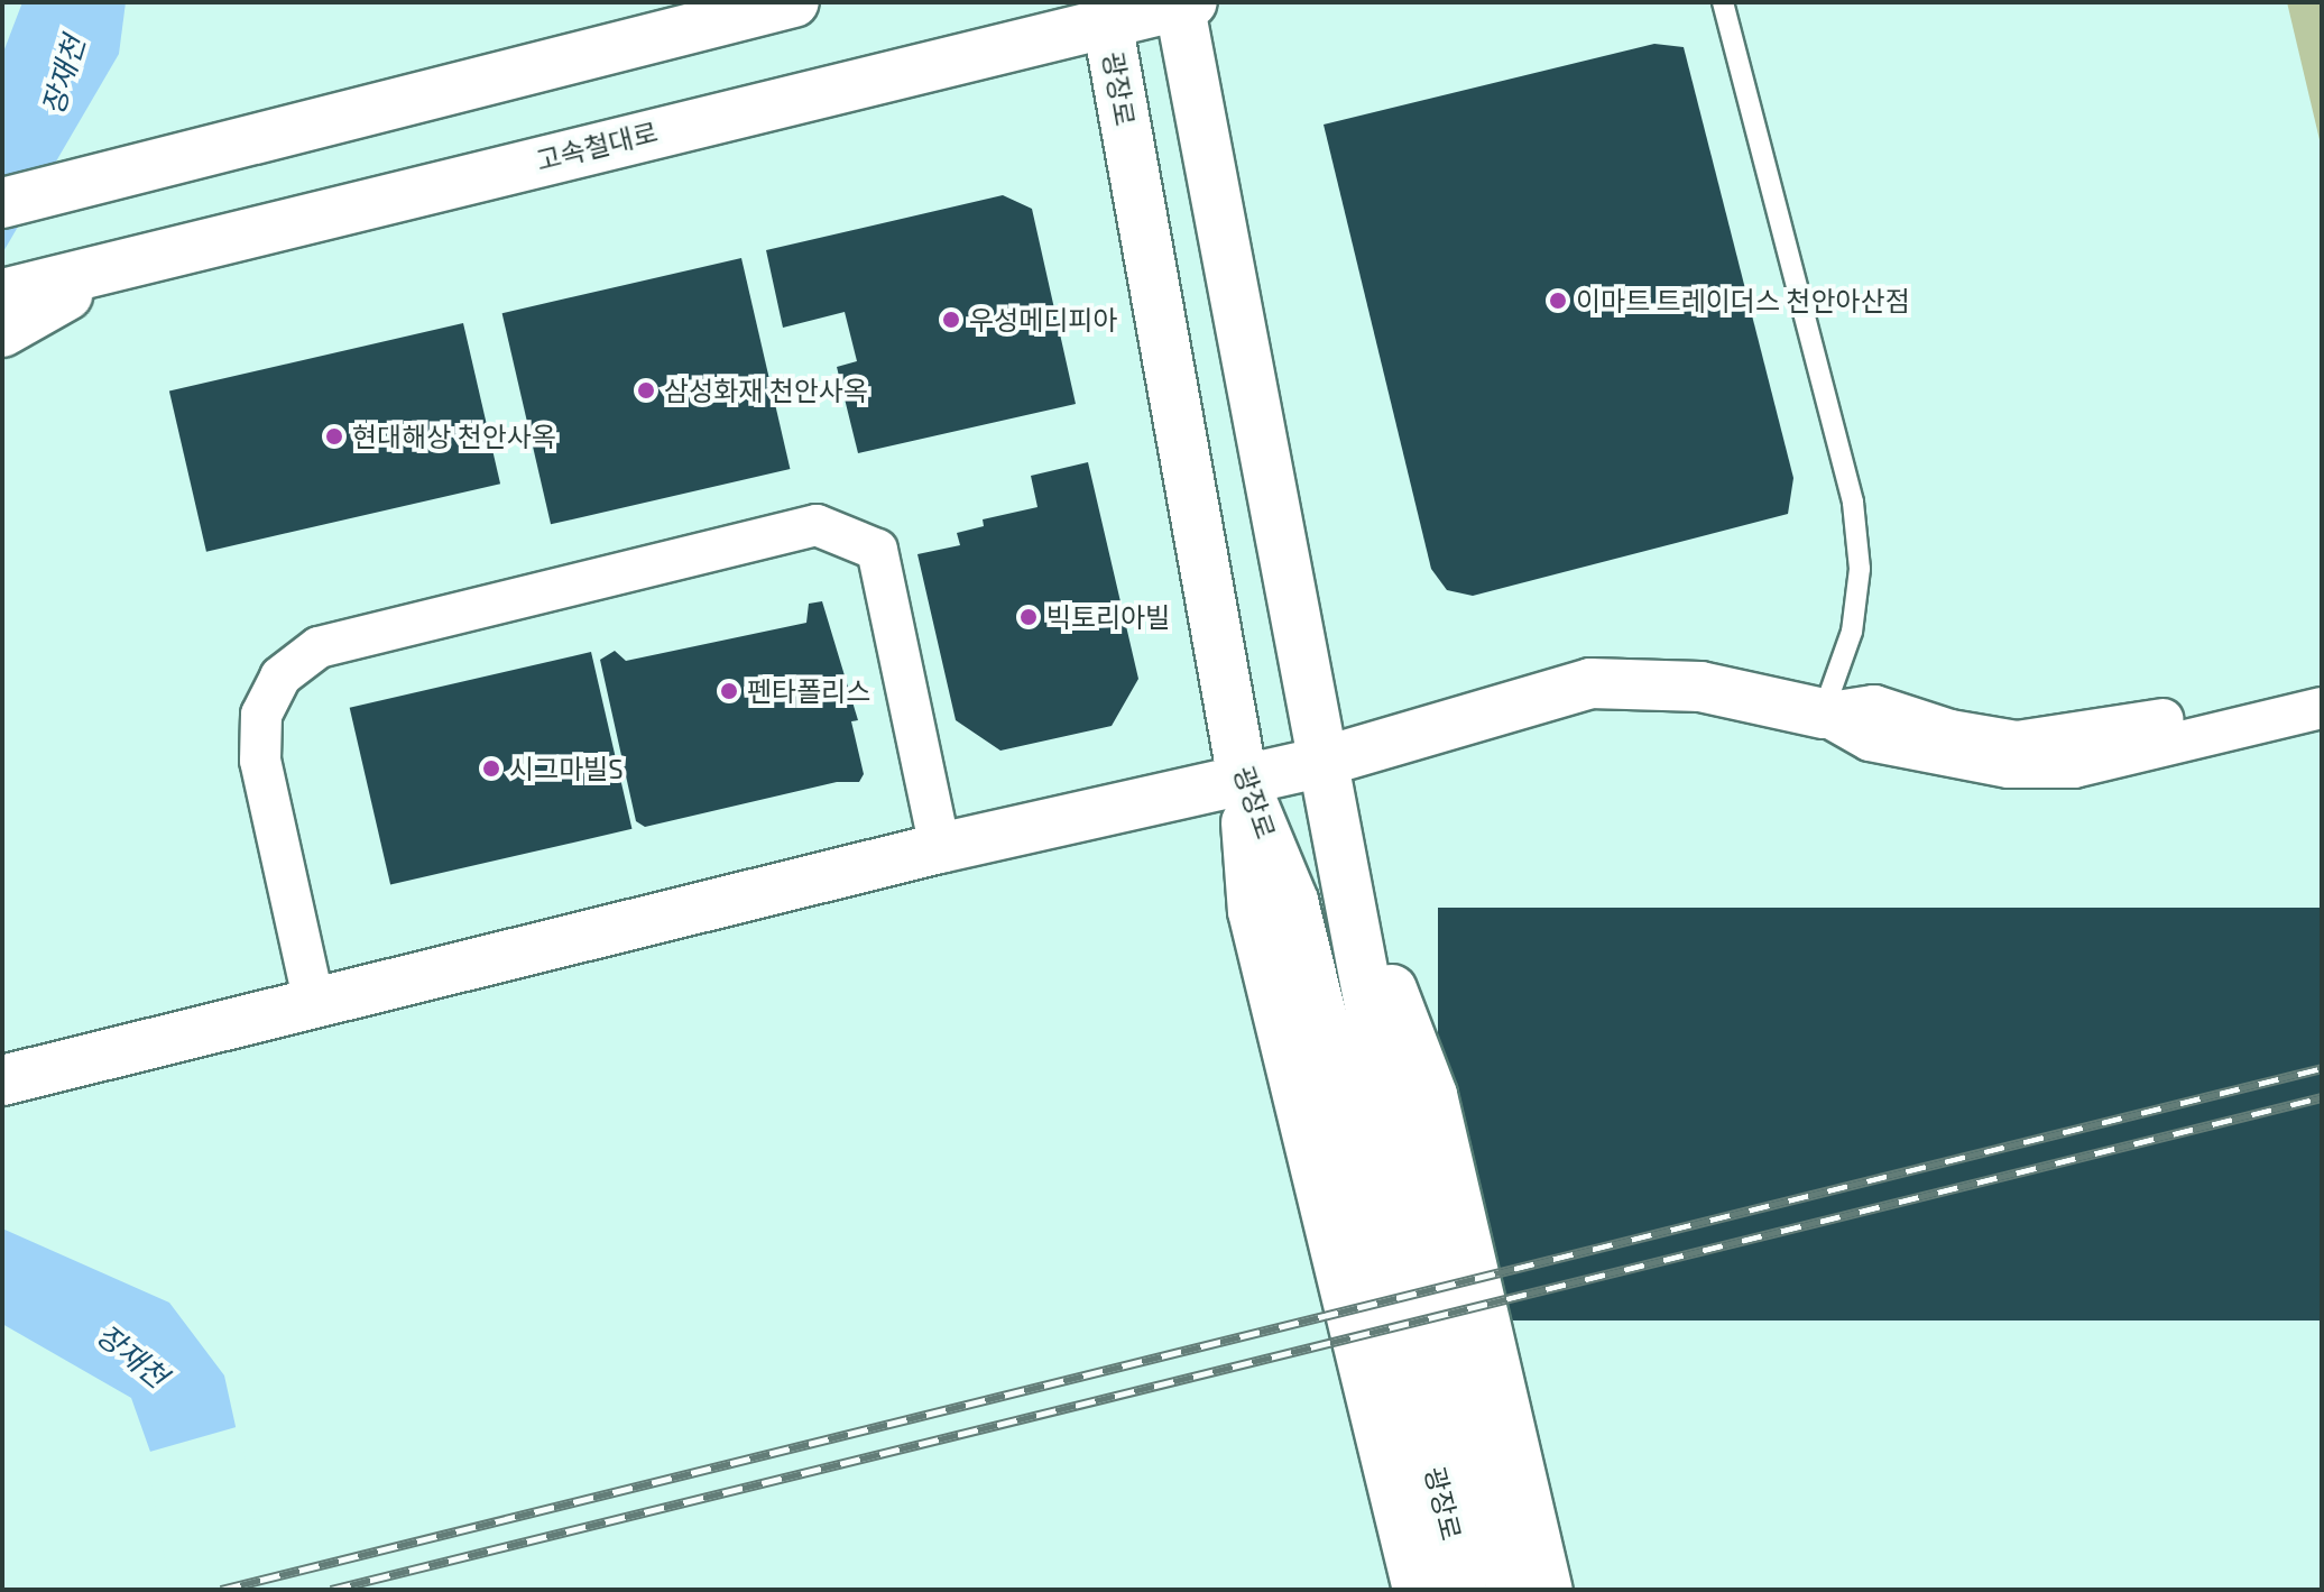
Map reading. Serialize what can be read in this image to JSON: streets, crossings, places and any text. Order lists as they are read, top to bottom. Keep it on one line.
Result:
{"streets":{"main road":["광장로","고속철대로"]},"crossings":[["광장로","고속철대로"]],"water":["장재천"],"places":["이마트 트레이더스 천안아산점","우성메디피아","삼성화재 천안사옥","현대해상 천안사옥","빅토리아빌","펜타폴리스","시그마빌S"]}
